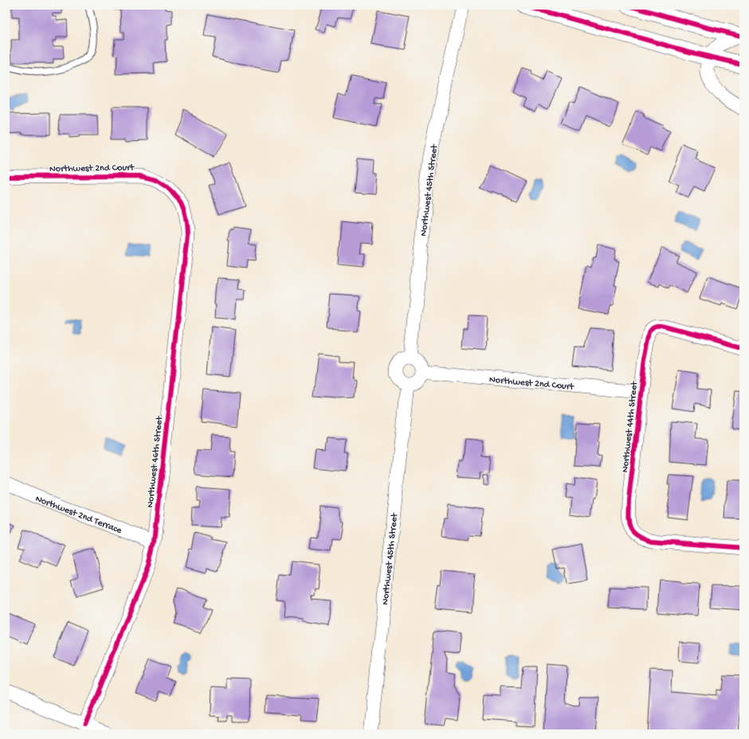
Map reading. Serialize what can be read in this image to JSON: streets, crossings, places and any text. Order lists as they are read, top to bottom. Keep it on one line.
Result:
{"streets":{"street":["Northwest 2nd Court","Northwest 45th Street","Northwest 44th Street","Northwest 46th Street","Northwest 2nd Terrace"]},"crossings":[["Northwest 2nd Court","Northwest 45th Street"],["Northwest 2nd Court","Northwest 44th Street"],["Northwest 2nd Court","Northwest 46th Street"],["Northwest 46th Street","Northwest 2nd Terrace"]]}
